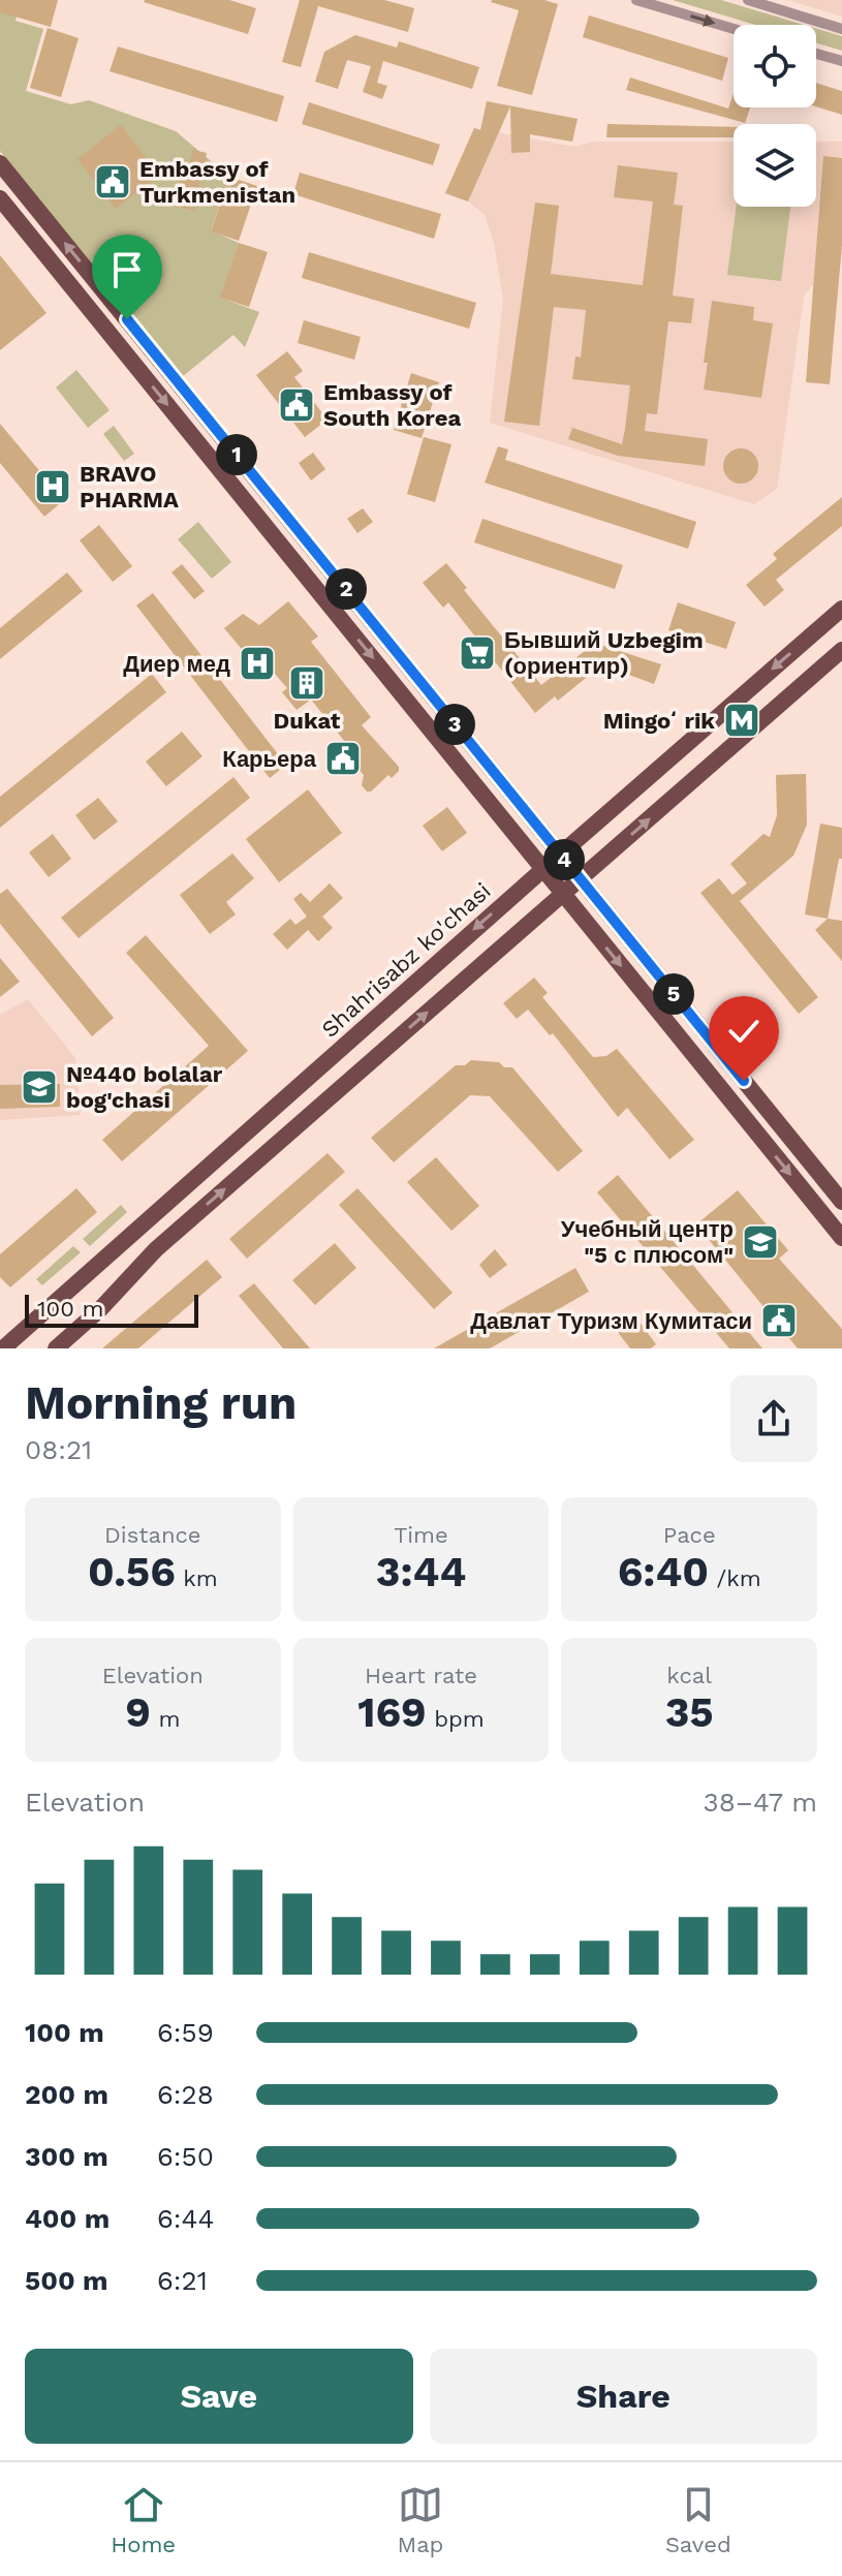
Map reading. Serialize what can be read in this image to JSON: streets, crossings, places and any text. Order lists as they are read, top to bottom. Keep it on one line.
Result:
{"streets":{"main road":["Shahrisabz ko'chasi"]},"places":{"public building":["Embassy of Turkmenistan","Embassy of South Korea","Карьера","Давлат Туризм Кумитаси"],"hospital":["BRAVO PHARMA","Диер мед"],"supermarket":["Бывший Uzbegim (ориентир)"],"building":["Dukat"],"metro station":["Mingoʻrik"],"school or university":["№440 bolalar bog'chasi","Учебный центр \"5 с плюсом\""]},"scale_bar":"100 m","page":{"pins":["1","2","3","4","5"],"scale":"100 m","heading":["Morning run","08:21"],"stats":[["Distance","0.56 km"],["Time","3:44"],["Pace","6:40 /km"],["Elevation","9 m"],["Heart rate","169 bpm"],["kcal","35"]],"chart":["Elevation","38–47 m"],"list":[{"name":"100 m","note":"6:59"},{"name":"200 m","note":"6:28"},{"name":"300 m","note":"6:50"},{"name":"400 m","note":"6:44"},{"name":"500 m","note":"6:21"}],"buttons":["Save","Share"],"tabs":["Home","Map","Saved"]}}
